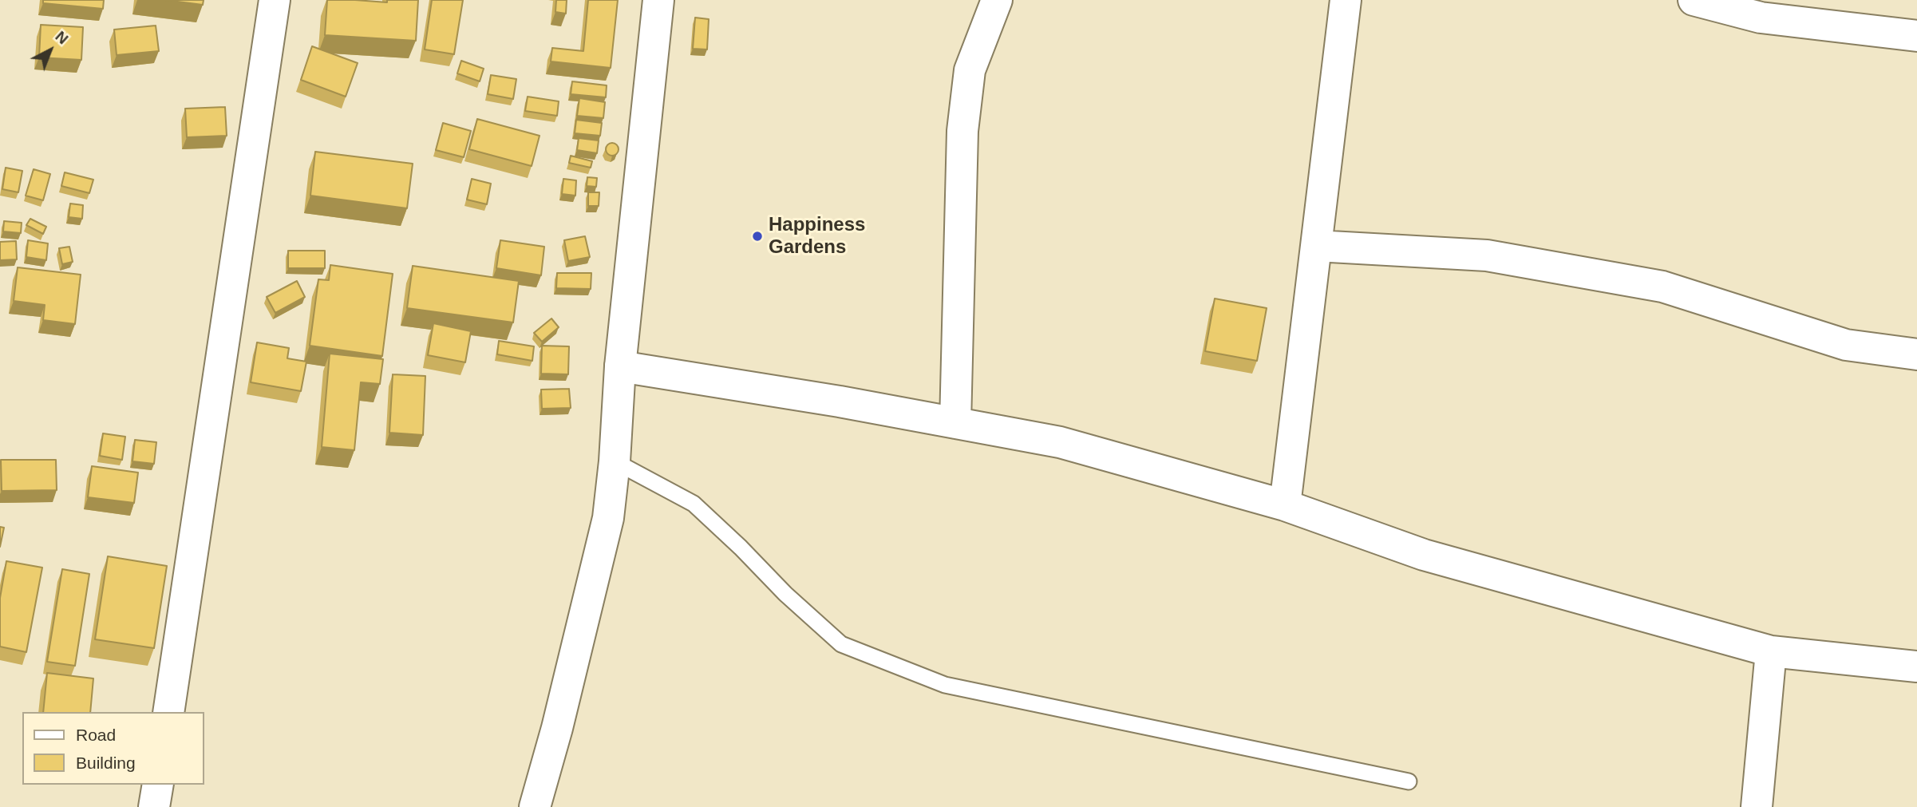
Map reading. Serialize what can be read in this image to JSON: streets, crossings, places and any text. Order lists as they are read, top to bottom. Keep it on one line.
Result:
{"places":["Happiness Gardens"],"legend":["Road","Building"],"north":"top right"}
